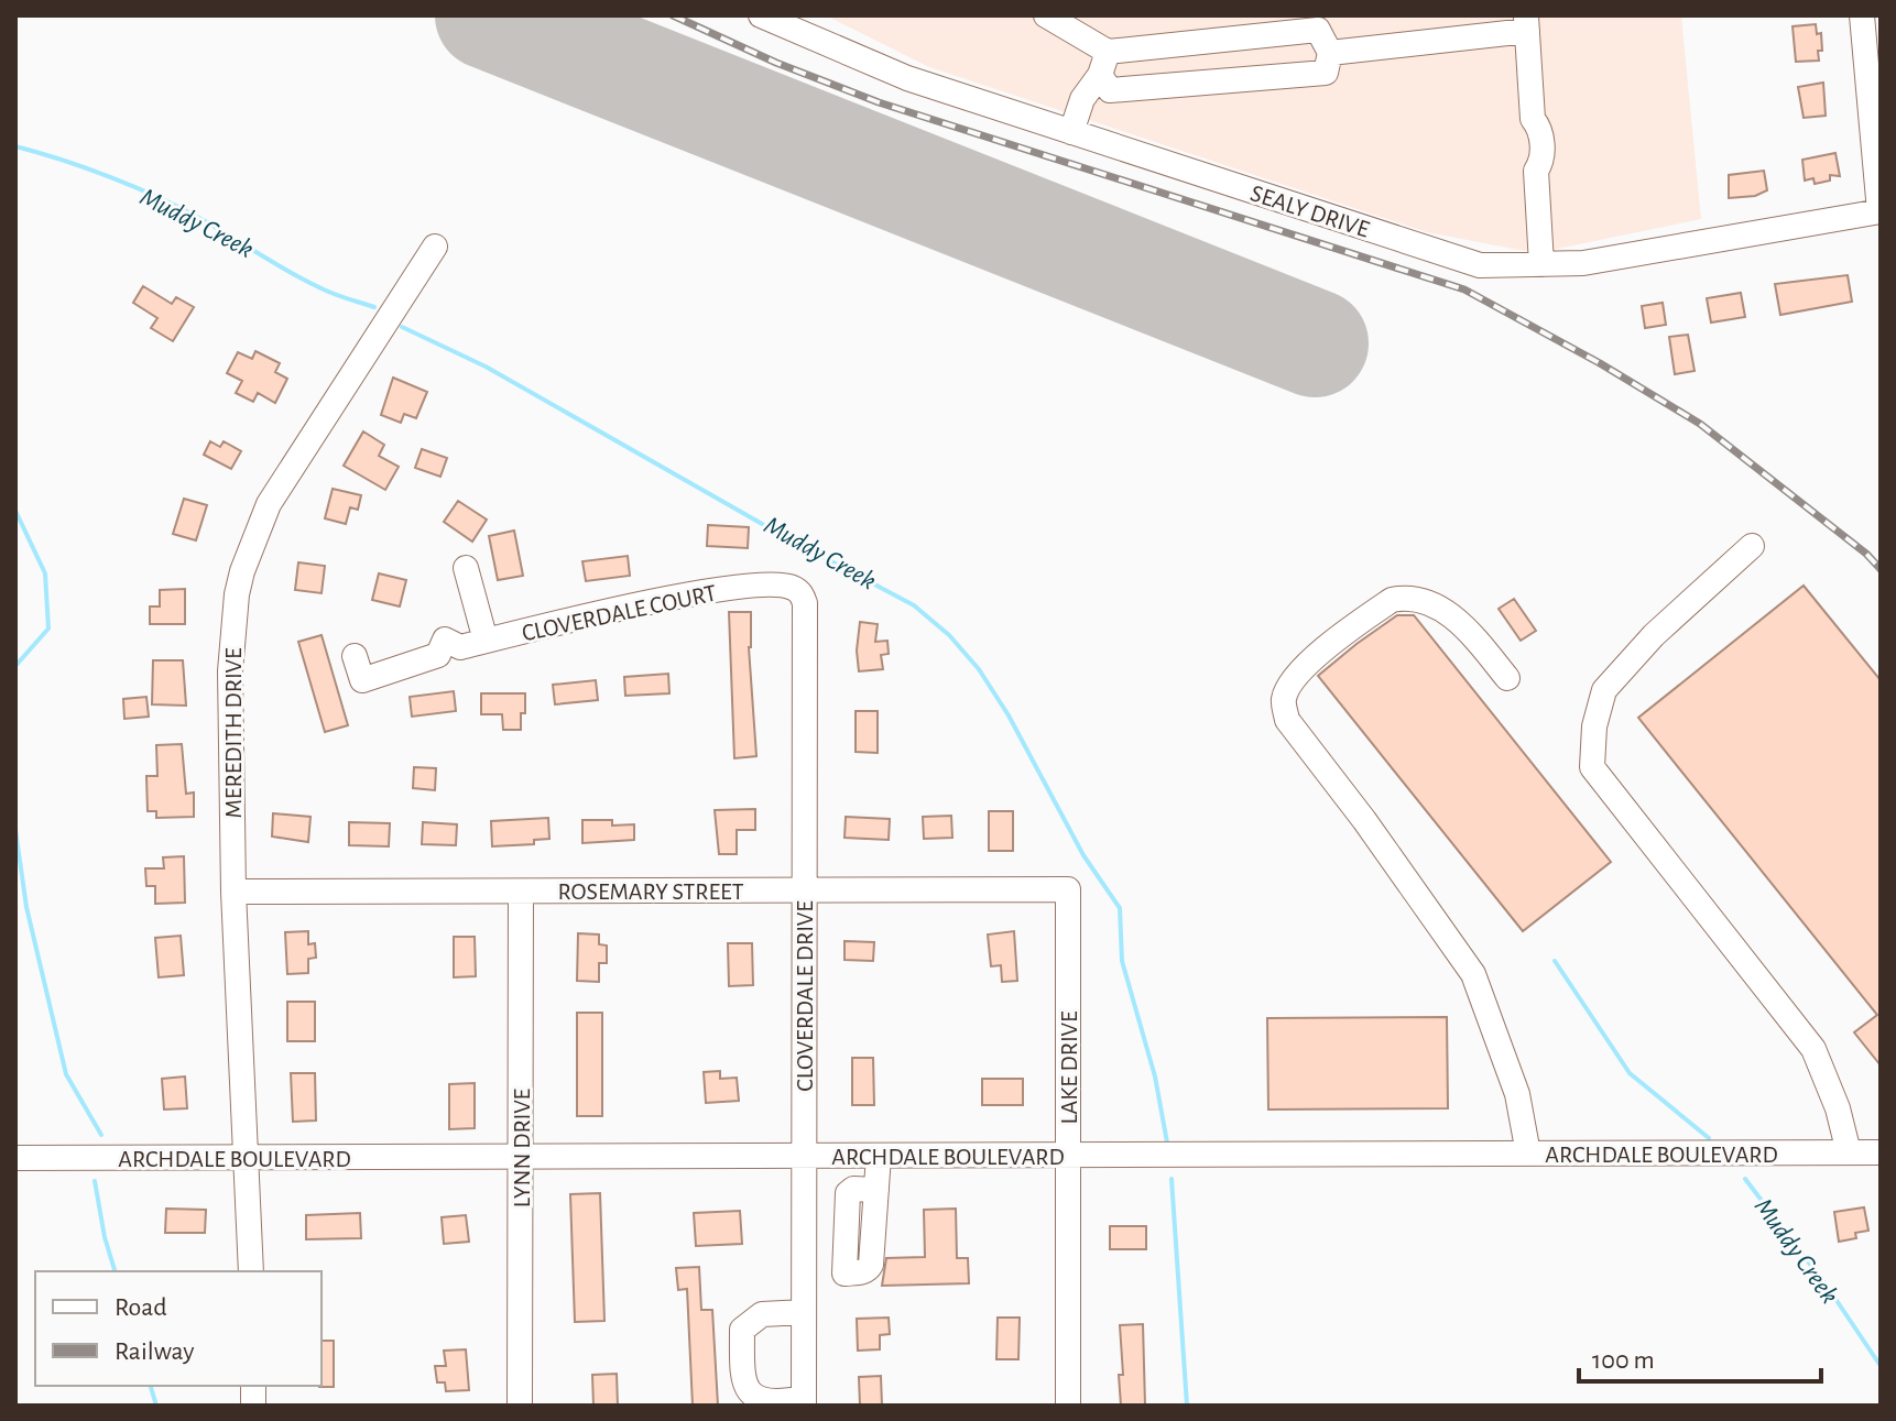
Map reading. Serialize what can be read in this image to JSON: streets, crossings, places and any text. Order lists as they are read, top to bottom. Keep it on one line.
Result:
{"streets":{"street":["SEALY DRIVE","CLOVERDALE COURT","MEREDITH DRIVE","ROSEMARY STREET","CLOVERDALE DRIVE","LAKE DRIVE","LYNN DRIVE","ARCHDALE BOULEVARD"]},"crossings":[["CLOVERDALE COURT","CLOVERDALE DRIVE"],["MEREDITH DRIVE","ROSEMARY STREET"],["MEREDITH DRIVE","ARCHDALE BOULEVARD"],["ROSEMARY STREET","CLOVERDALE DRIVE"],["ROSEMARY STREET","LAKE DRIVE"],["ROSEMARY STREET","LYNN DRIVE"],["CLOVERDALE DRIVE","ARCHDALE BOULEVARD"],["LAKE DRIVE","ARCHDALE BOULEVARD"],["LYNN DRIVE","ARCHDALE BOULEVARD"]],"water":["Muddy Creek"],"legend":["Road","Railway"],"scale_bar":"100 m"}
